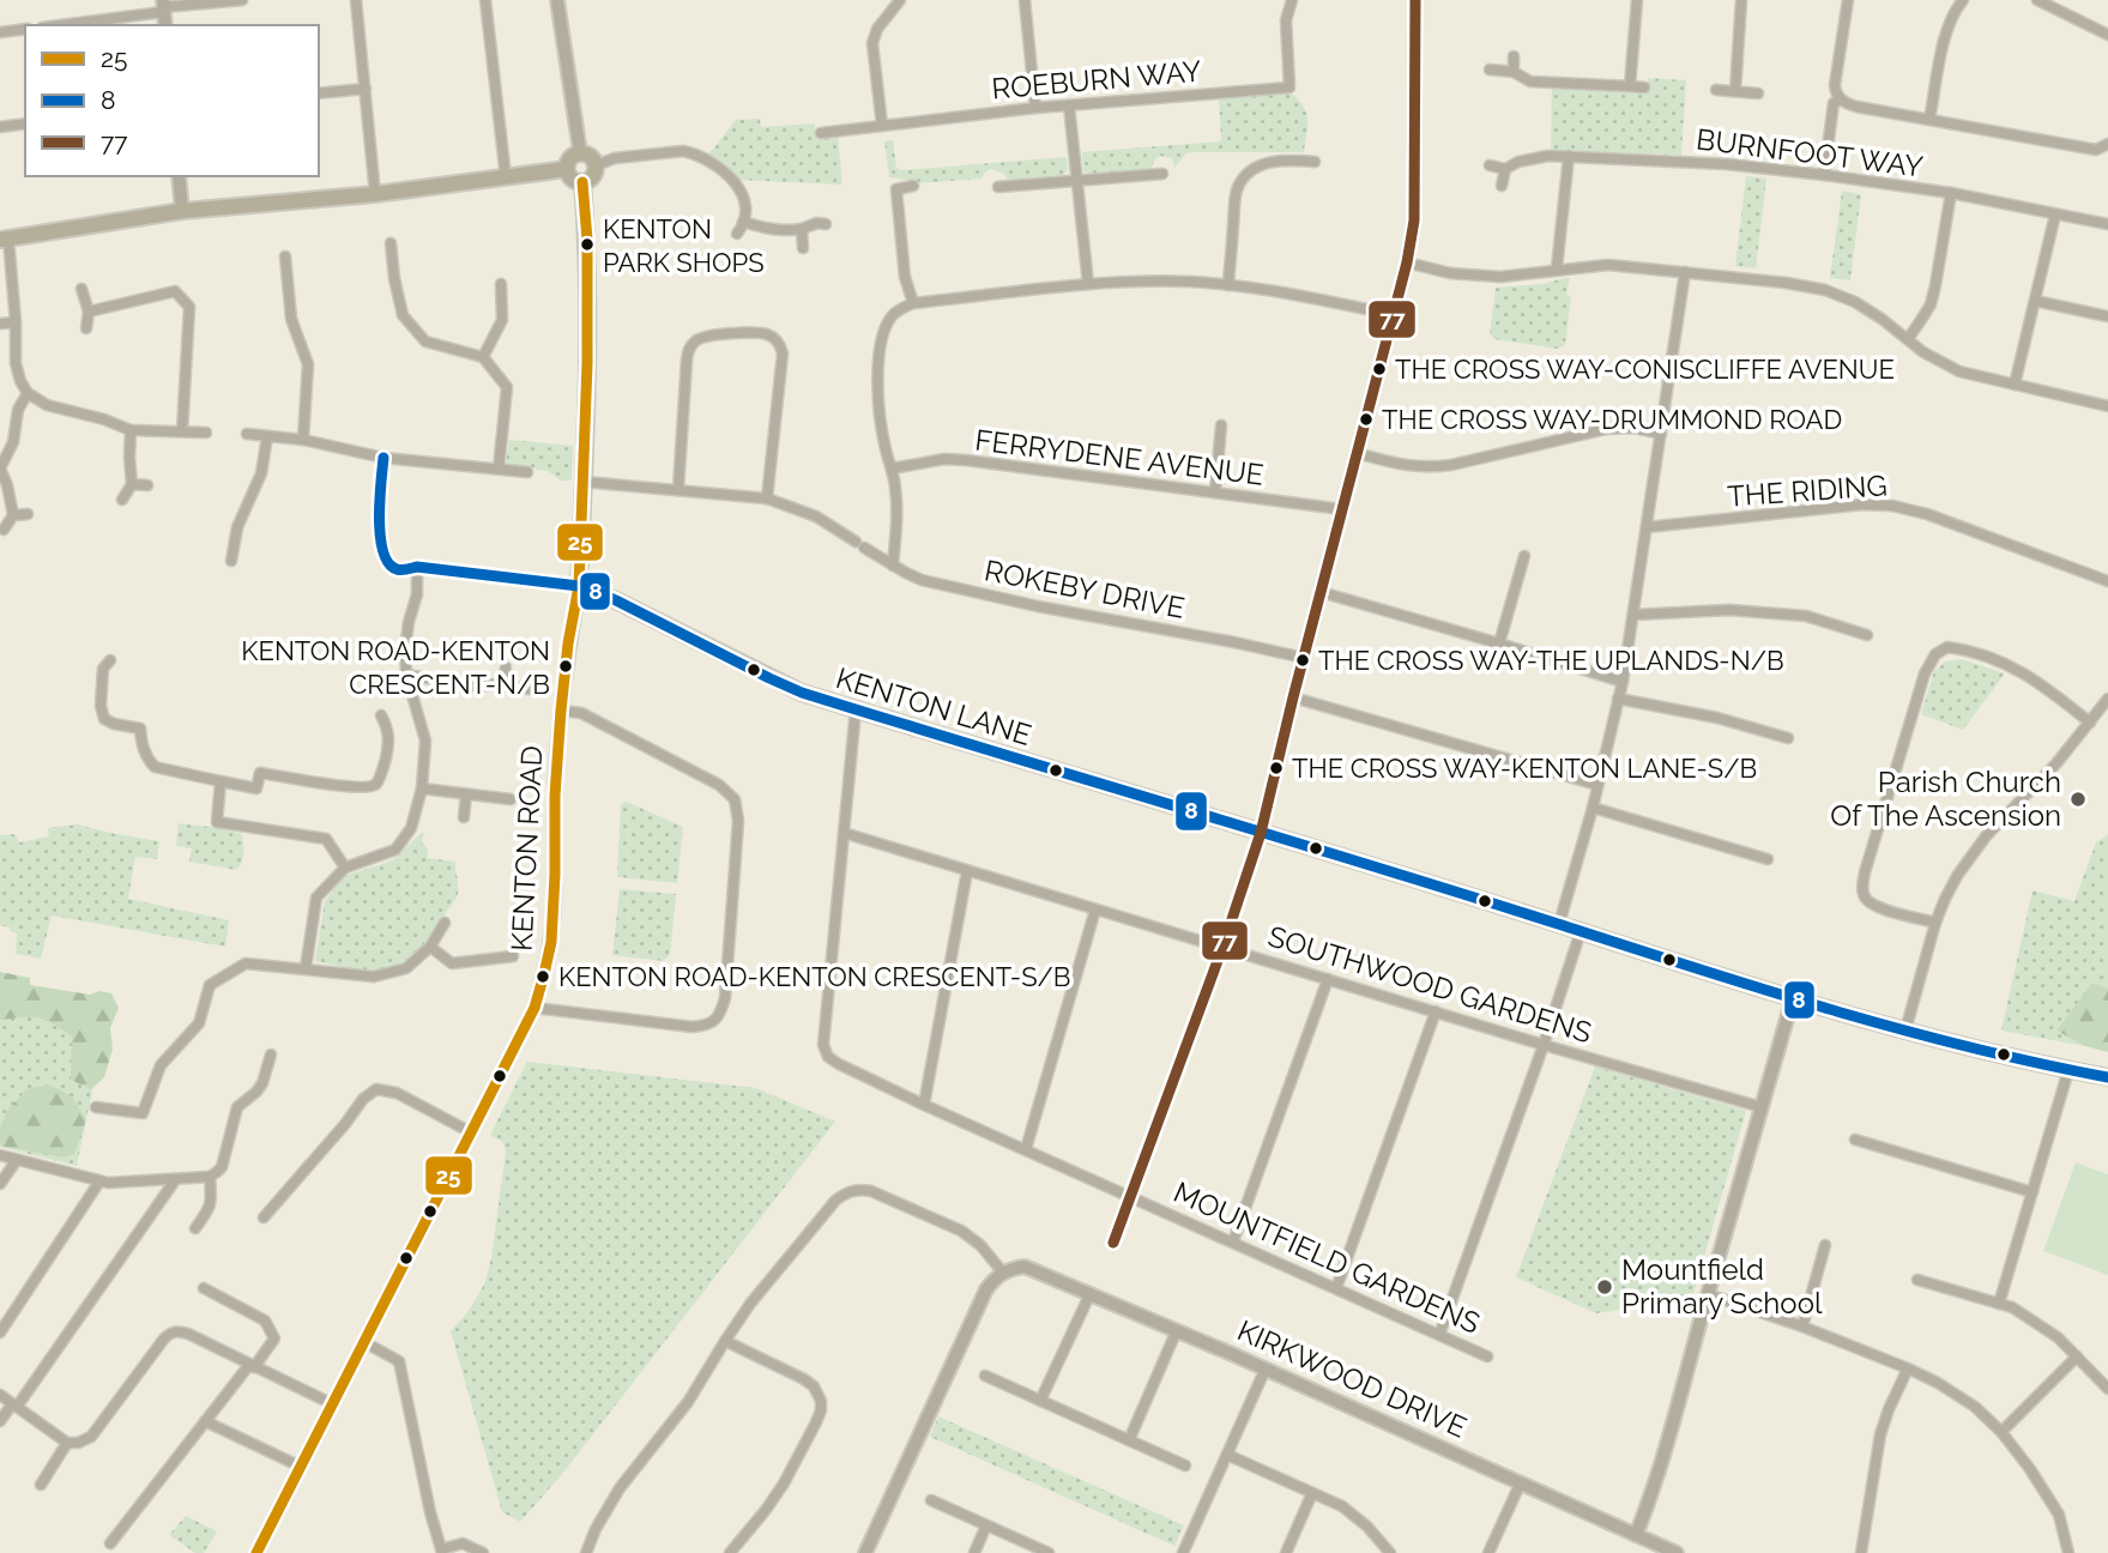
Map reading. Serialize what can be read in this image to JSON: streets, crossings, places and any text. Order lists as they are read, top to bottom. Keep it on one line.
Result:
{"streets":{"main road":["KENTON LANE","KENTON ROAD"],"street":["ROEBURN WAY","BURNFOOT WAY","FERRYDENE AVENUE","THE RIDING","ROKEBY DRIVE","SOUTHWOOD GARDENS","MOUNTFIELD GARDENS","KIRKWOOD DRIVE"]},"crossings":[["ROKEBY DRIVE","KENTON ROAD"],["KENTON LANE","KENTON ROAD"],["SOUTHWOOD GARDENS","MOUNTFIELD GARDENS"]],"places":["KENTON PARK SHOPS","THE CROSS WAY-CONISCLIFFE AVENUE","THE CROSS WAY-DRUMMOND ROAD","THE CROSS WAY-THE UPLANDS-N/B","KENTON ROAD-KENTON CRESCENT-N/B","THE CROSS WAY-KENTON LANE-S/B","Parish Church Of The Ascension","KENTON ROAD-KENTON CRESCENT-S/B","Mountfield Primary School"],"lines":["transit line 77","transit line 25","transit line 8"],"legend":["25","8","77"]}
